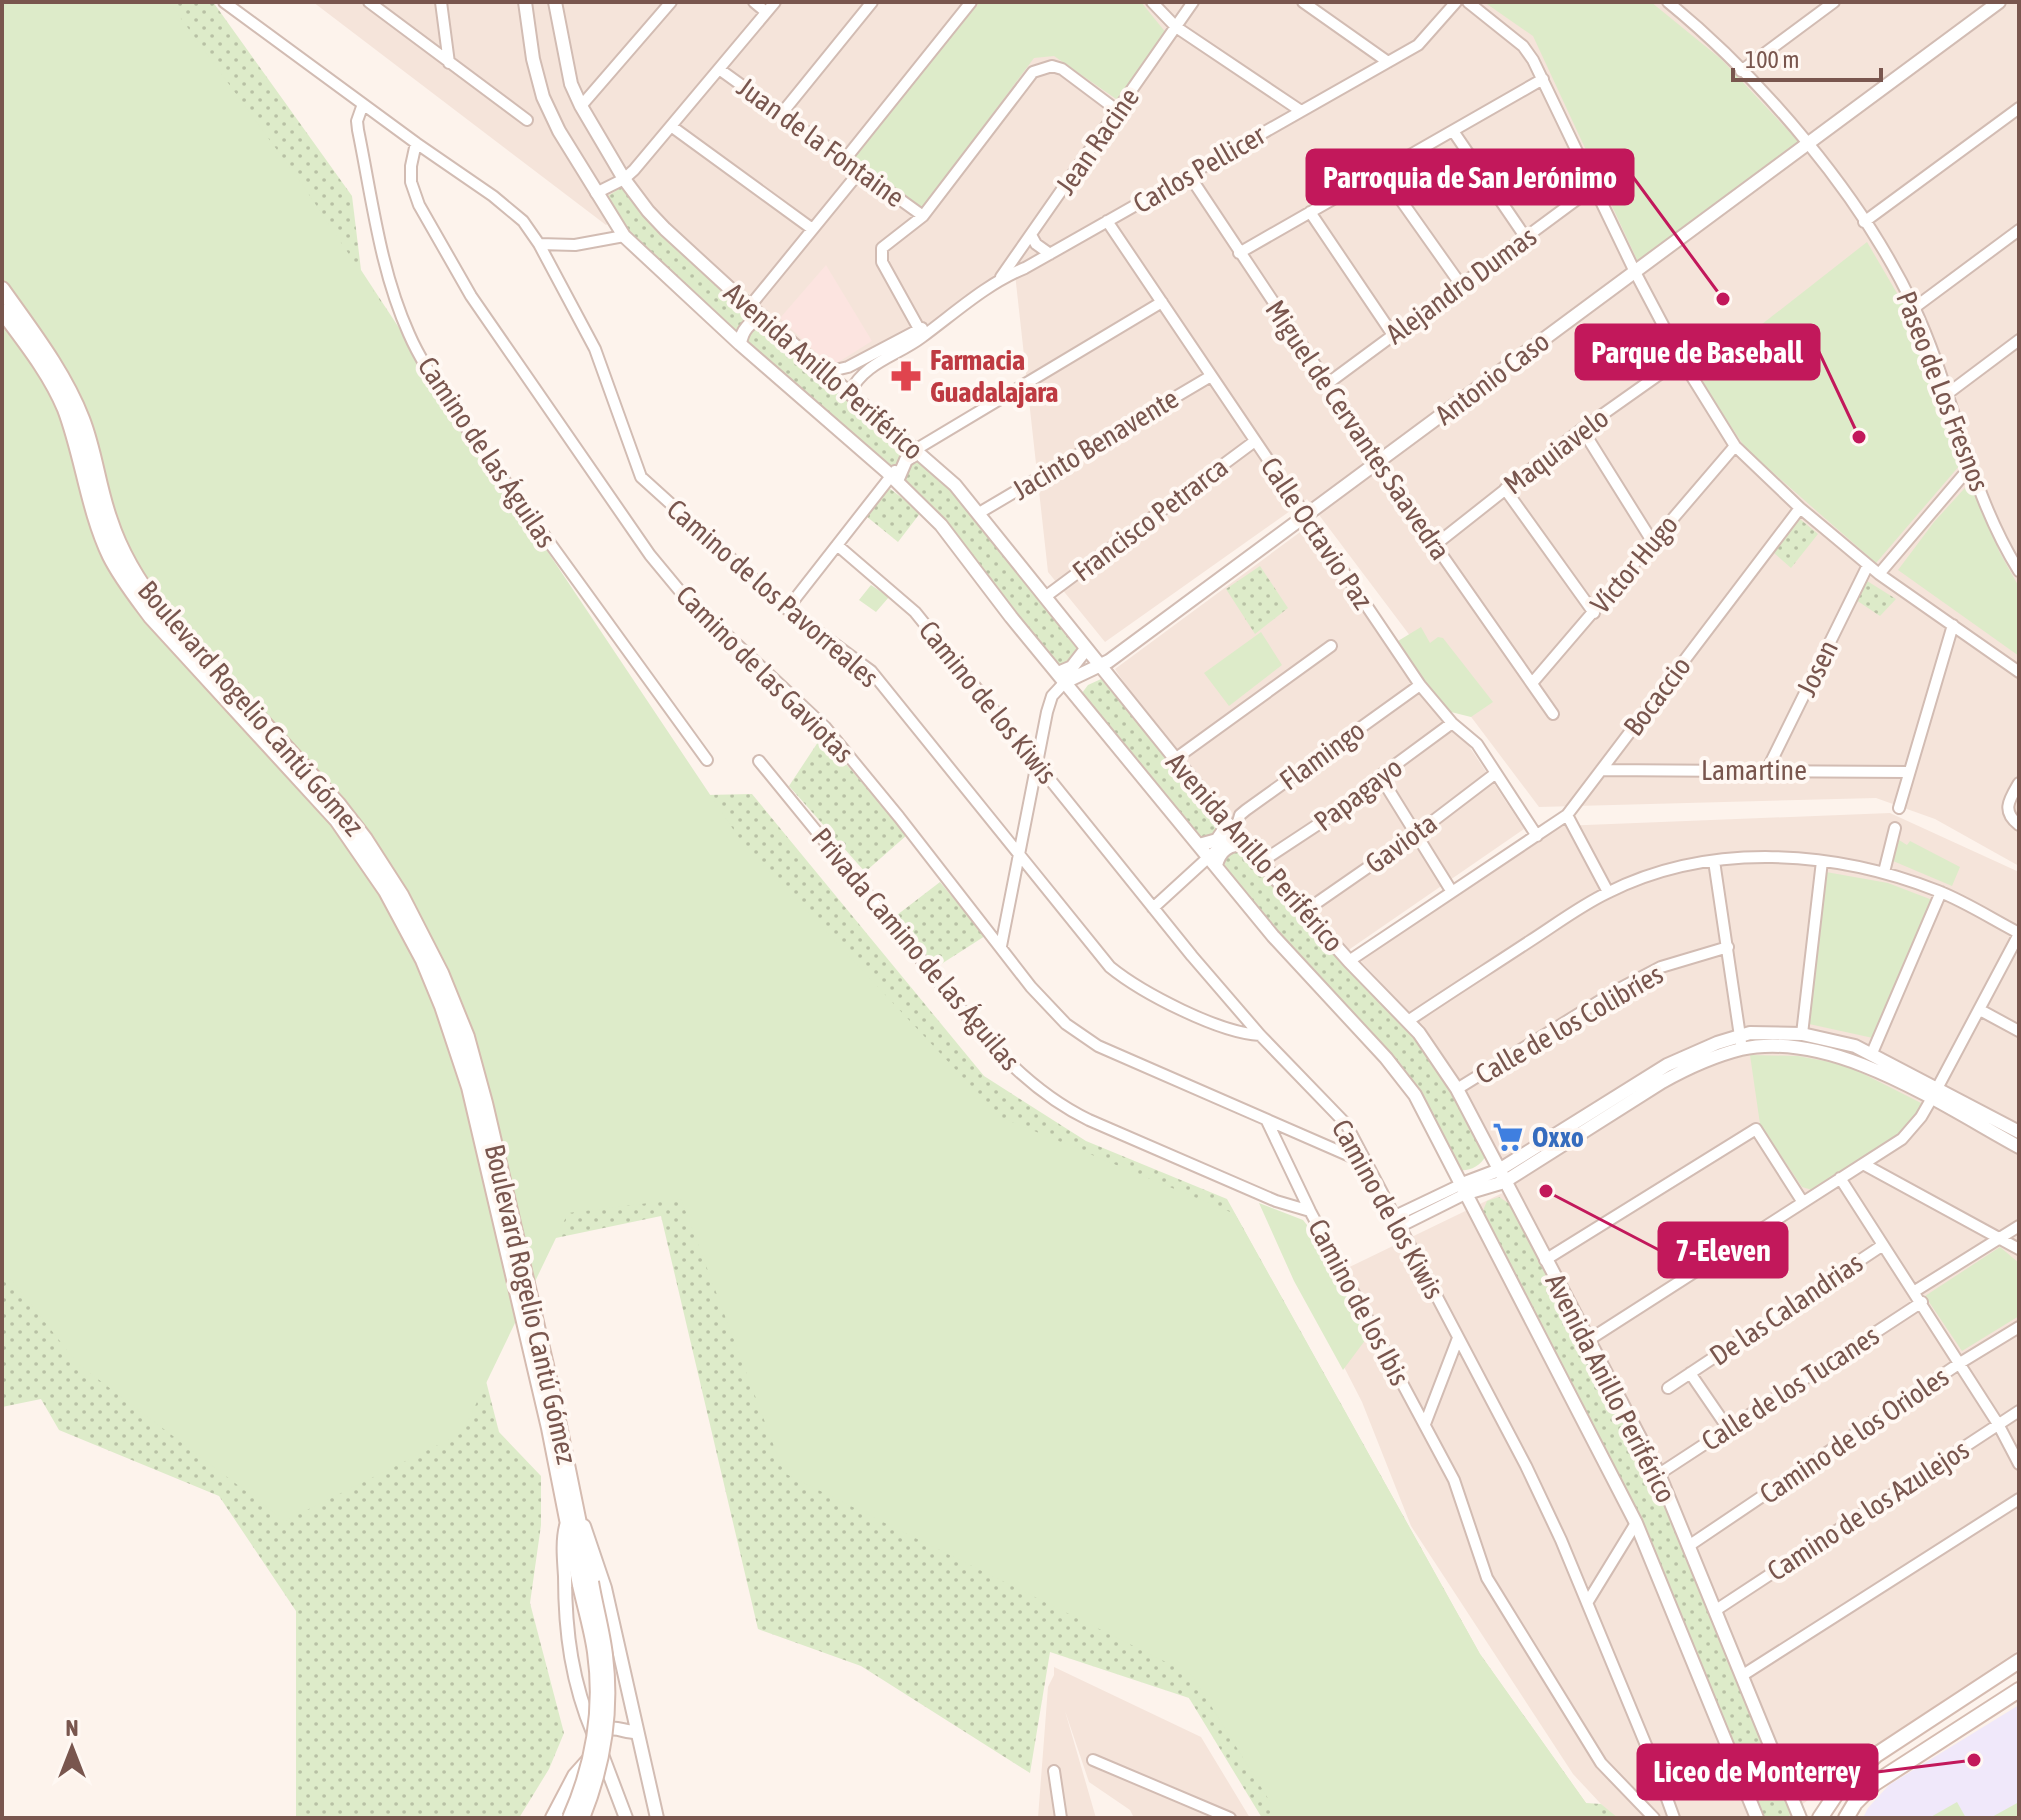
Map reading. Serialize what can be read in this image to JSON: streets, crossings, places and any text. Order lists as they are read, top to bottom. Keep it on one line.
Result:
{"streets":{"main road":["Boulevard Rogelio Cantú Gómez"],"street":["Jean Racine","Juan de la Fontaine","Carlos Pellicer","Alejandro Dumas","Avenida Anillo Periférico","Antonio Caso","Paseo de Los Fresnos","Miguel de Cervantes Saavedra","Jacinto Benavente","Maquiavelo","Camino de las Águilas","Francisco Petrarca","Calle Octavio Paz","Víctor Hugo","Camino de los Pavorreales","Josen","Camino de las Gaviotas","Bocaccio","Camino de los Kiwis","Flamingo","Lamartine","Papagayo","Gaviota","Privada Camino de las Águilas","Calle de los Colibríes","Camino de los Ibis","De las Calandrias","Calle de los Tucanes","Camino de los Orioles","Camino de los Azulejos"]},"crossings":[["Jean Racine","Carlos Pellicer"],["Carlos Pellicer","Avenida Anillo Periférico"],["Carlos Pellicer","Miguel de Cervantes Saavedra"],["Carlos Pellicer","Calle Octavio Paz"],["Alejandro Dumas","Miguel de Cervantes Saavedra"],["Avenida Anillo Periférico","Antonio Caso"],["Avenida Anillo Periférico","Jacinto Benavente"],["Avenida Anillo Periférico","Francisco Petrarca"],["Avenida Anillo Periférico","Bocaccio"],["Avenida Anillo Periférico","Flamingo"],["Avenida Anillo Periférico","Papagayo"],["Avenida Anillo Periférico","Gaviota"],["Avenida Anillo Periférico","Calle de los Colibríes"],["Avenida Anillo Periférico","Calle de los Tucanes"],["Avenida Anillo Periférico","Camino de los Orioles"],["Avenida Anillo Periférico","Camino de los Azulejos"],["Antonio Caso","Paseo de Los Fresnos"],["Antonio Caso","Miguel de Cervantes Saavedra"],["Antonio Caso","Calle Octavio Paz"],["Miguel de Cervantes Saavedra","Maquiavelo"],["Miguel de Cervantes Saavedra","Víctor Hugo"],["Jacinto Benavente","Calle Octavio Paz"],["Camino de las Águilas","Camino de los Pavorreales"],["Francisco Petrarca","Calle Octavio Paz"],["Calle Octavio Paz","Bocaccio"],["Calle Octavio Paz","Flamingo"],["Calle Octavio Paz","Papagayo"],["Calle Octavio Paz","Gaviota"],["Camino de los Pavorreales","Camino de las Gaviotas"],["Camino de los Pavorreales","Camino de los Kiwis"],["Josen","Lamartine"],["Camino de las Gaviotas","Camino de los Kiwis"],["Camino de las Gaviotas","Camino de los Ibis"],["Bocaccio","Lamartine"],["Camino de los Kiwis","Flamingo"],["Privada Camino de las Águilas","Camino de los Ibis"]],"places":{"other":["Parroquia de San Jerónimo","Parque de Baseball","7-Eleven","Liceo de Monterrey"],"pharmacy":["Farmacia Guadalajara"],"supermarket":["Oxxo"]},"scale_bar":"100 m","north":"top"}
